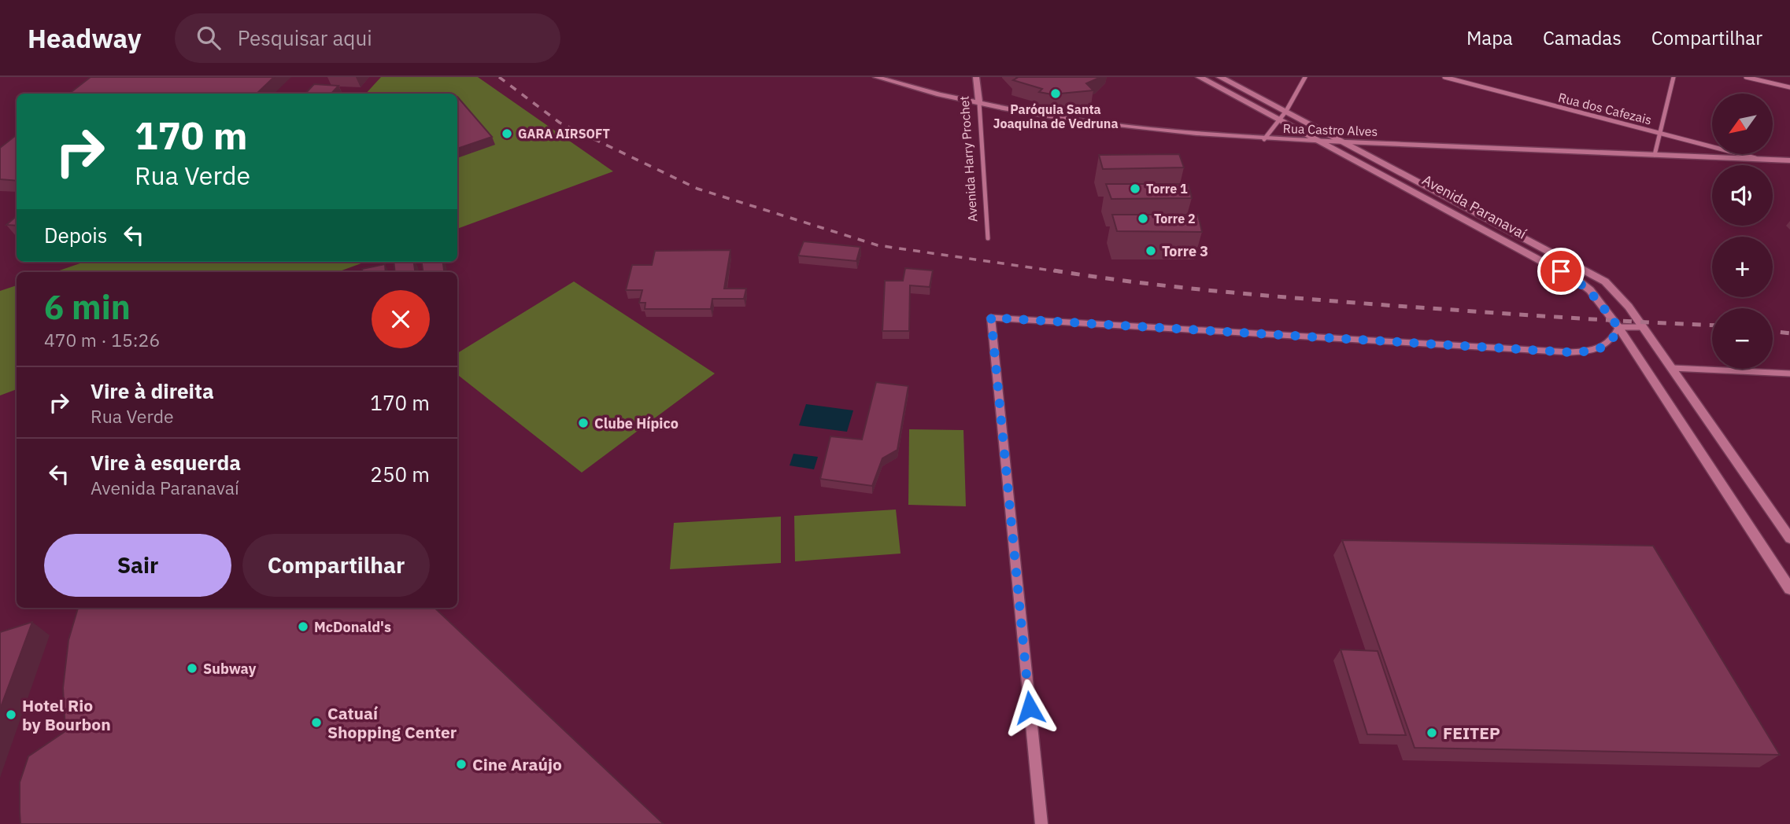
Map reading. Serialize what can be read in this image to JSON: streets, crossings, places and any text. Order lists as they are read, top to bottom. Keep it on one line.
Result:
{"streets":{"main road":["Avenida Paranavaí"],"street":["Rua dos Cafezais","Rua Castro Alves","Avenida Harry Prochet"]},"crossings":[["Rua dos Cafezais","Rua Castro Alves"],["Rua Castro Alves","Avenida Harry Prochet"],["Rua Castro Alves","Avenida Paranavaí"]],"places":["Paróquia Santa Joaquina de Vedruna","GARA AIRSOFT","Torre 1","Torre 2","Torre 3","Clube Hípico","McDonald's","Subway","Hotel Rio by Bourbon","Catuaí Shopping Center","FEITEP","Cine Araújo"],"north":"bottom left","page":{"header":"Headway","search":"Pesquisar aqui","nav":["Mapa","Camadas","Compartilhar"],"map_buttons":["+","−"],"turn":["170 m","Rua Verde"],"then":"Depois","heading":["6 min","470 m · 15:26"],"list":[{"name":"Vire à direita","note":"Rua Verde","value":"170 m"},{"name":"Vire à esquerda","note":"Avenida Paranavaí","value":"250 m"}],"buttons":["Sair","Compartilhar"]}}
